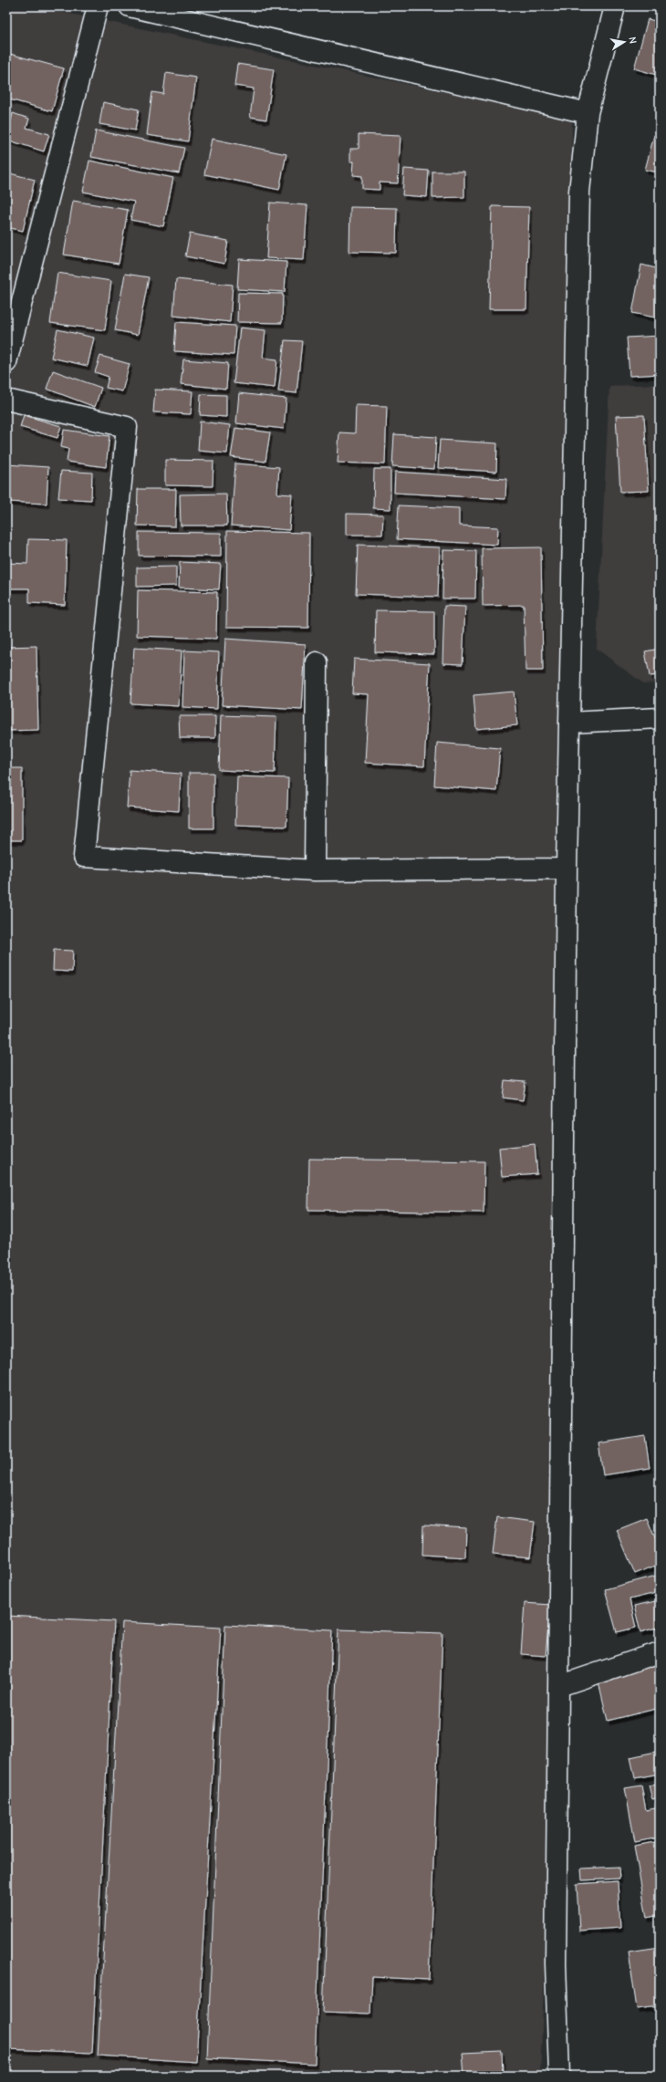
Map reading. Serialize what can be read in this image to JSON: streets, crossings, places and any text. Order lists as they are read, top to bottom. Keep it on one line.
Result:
{"north":"right"}
